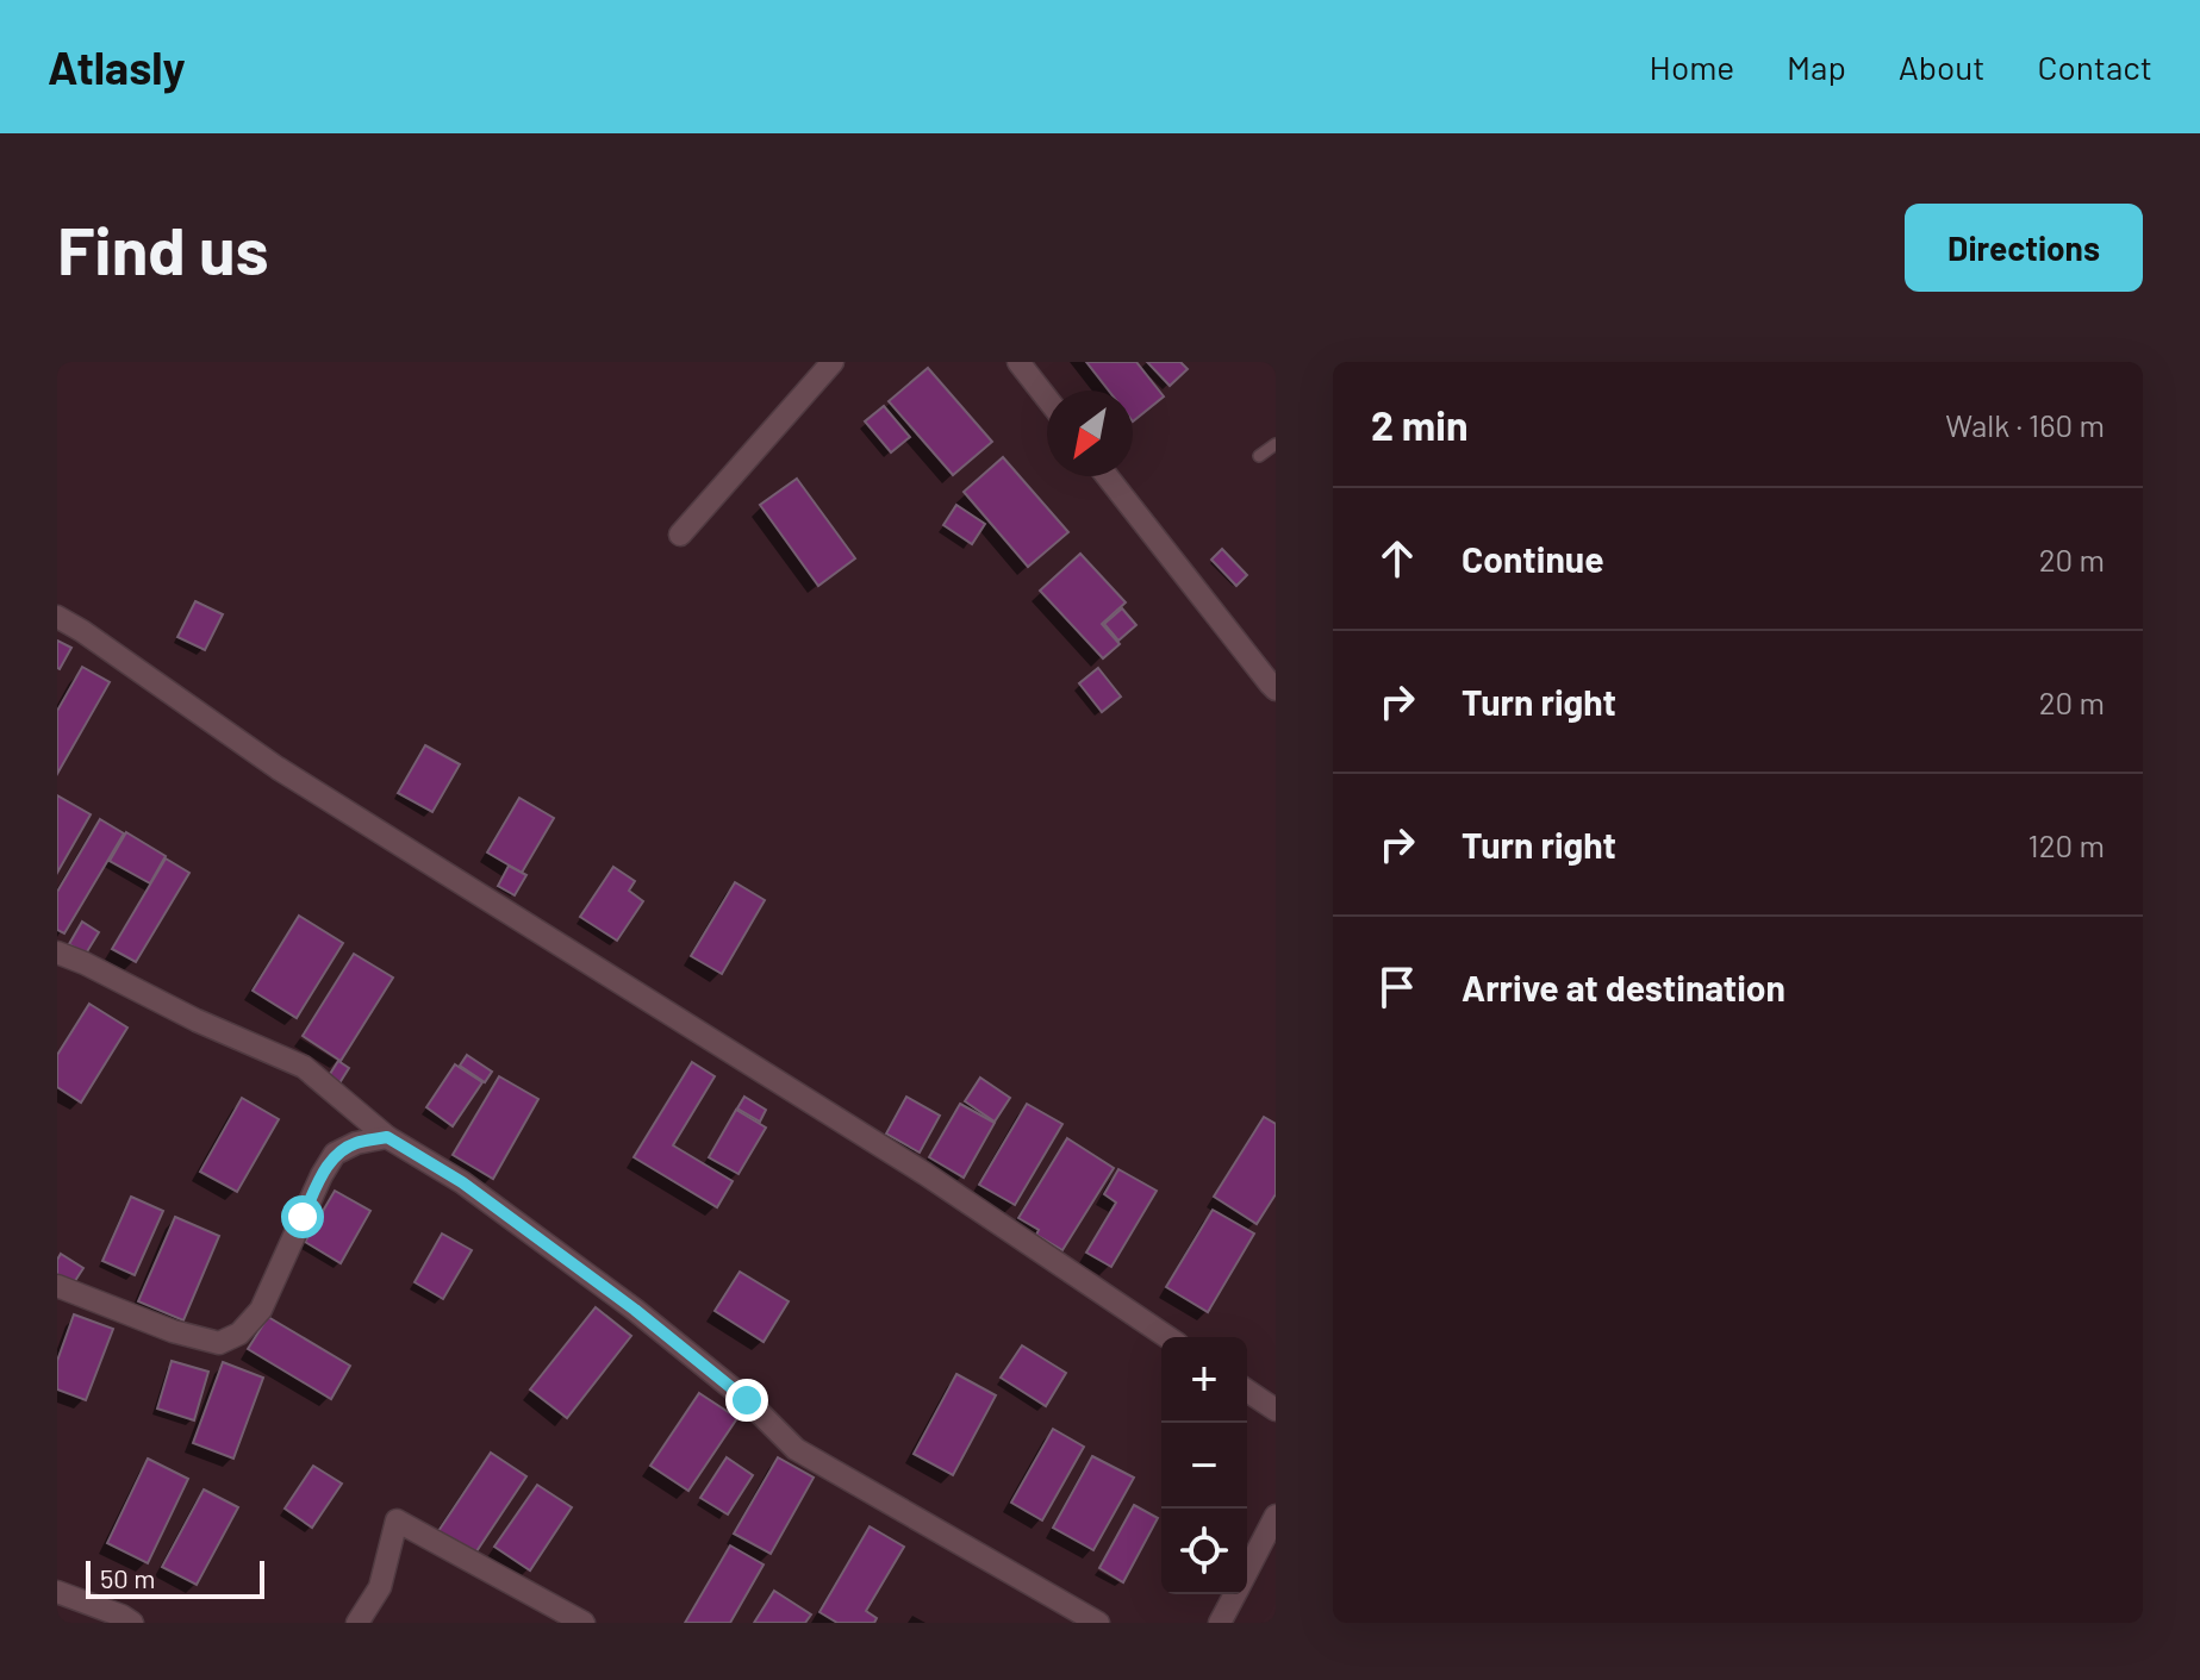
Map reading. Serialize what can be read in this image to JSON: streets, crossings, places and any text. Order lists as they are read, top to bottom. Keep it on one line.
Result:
{"scale_bar":"50 m","north":"bottom left","page":{"header":"Atlasly","nav":["Home","Map","About","Contact"],"buttons":"Directions","title":"Find us","heading":["2 min","Walk · 160 m"],"list":[["Continue","20 m"],["Turn right","20 m"],["Turn right","120 m"],"Arrive at destination"],"map_buttons":["+","−"],"scale":"50 m"}}
